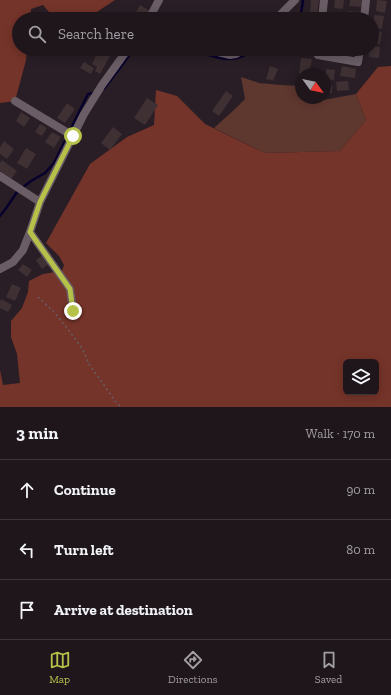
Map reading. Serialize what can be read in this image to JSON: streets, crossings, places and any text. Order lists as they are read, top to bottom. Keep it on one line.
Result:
{"north":"bottom right","page":{"search":"Search here","heading":["3 min","Walk · 170 m"],"list":[["Continue","90 m"],["Turn left","80 m"],"Arrive at destination"],"nav":["Map","Directions","Saved"]}}
